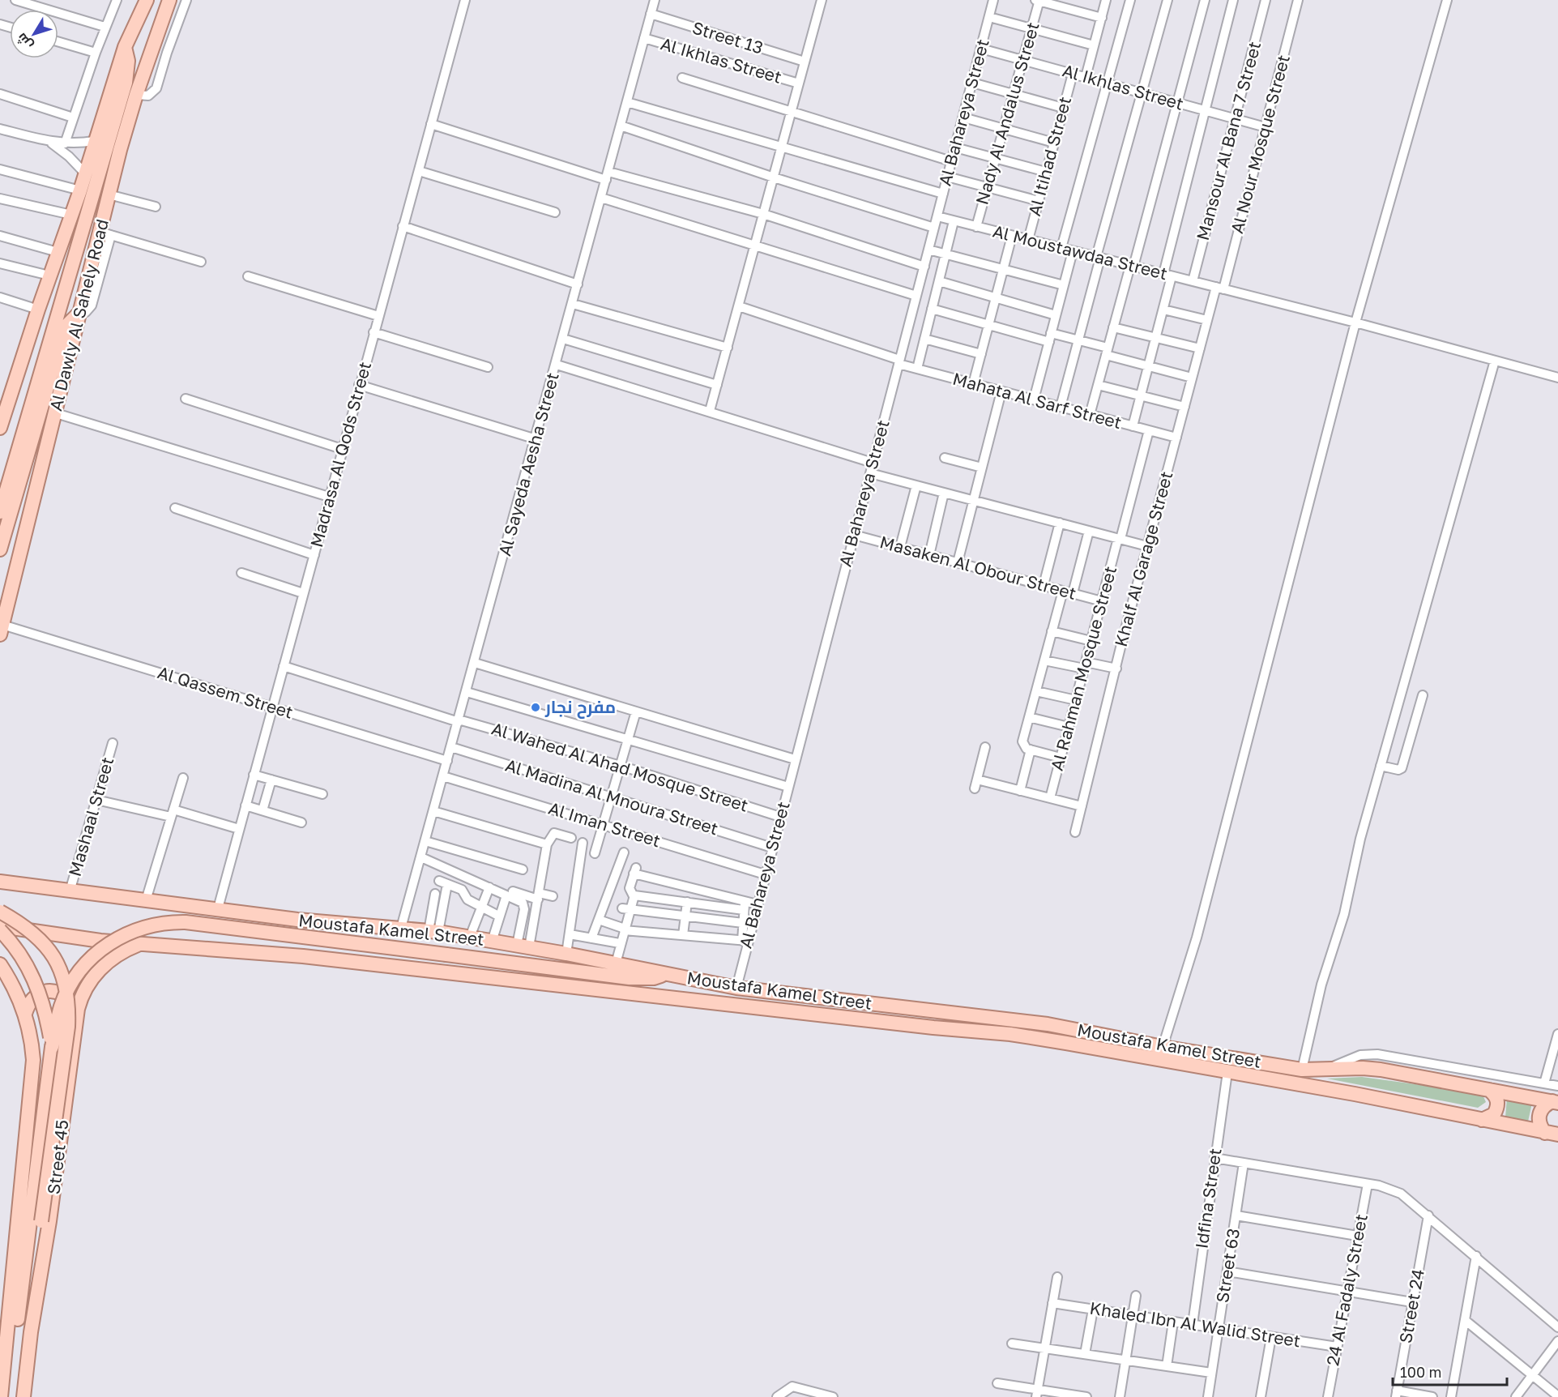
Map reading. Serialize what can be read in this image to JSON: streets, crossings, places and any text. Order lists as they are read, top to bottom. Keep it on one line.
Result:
{"streets":{"main road":["Al Dawly Al Sahely Road","Moustafa Kamel Street","Street 45"],"street":["Street 13","Al Ikhlas Street","Al Bahareya Street","Nady Al Andalus Street","Mansour Al Bana 7 Street","Al Nour Mosque Street","Al Itihad Street","Al Moustawdaa Street","Mahata Al Sarf Street","Madrasa Al Qods Street","Al Sayeda Aesha Street","Khalf Al Garage Street","Masaken Al Obour Street","Al Rahman Mosque Street","Al Qassem Street","Al Wahed Al Ahad Mosque Street","Al Madina Al Mnoura Street","Mashaal Street","Al Iman Street","Idfina Street","Street 63","24 Al Fadaly Street","Street 24","Khaled Ibn Al Walid Street"]},"crossings":[["Street 13","Al Sayeda Aesha Street"],["Al Ikhlas Street","Al Bahareya Street"],["Al Ikhlas Street","Nady Al Andalus Street"],["Al Ikhlas Street","Mansour Al Bana 7 Street"],["Al Ikhlas Street","Al Nour Mosque Street"],["Al Ikhlas Street","Al Itihad Street"],["Al Ikhlas Street","Al Sayeda Aesha Street"],["Al Bahareya Street","Al Moustawdaa Street"],["Al Bahareya Street","Mahata Al Sarf Street"],["Al Bahareya Street","Masaken Al Obour Street"],["Al Bahareya Street","Al Wahed Al Ahad Mosque Street"],["Al Bahareya Street","Al Madina Al Mnoura Street"],["Al Bahareya Street","Al Iman Street"],["Al Bahareya Street","Moustafa Kamel Street"],["Nady Al Andalus Street","Al Moustawdaa Street"],["Mansour Al Bana 7 Street","Al Moustawdaa Street"],["Al Nour Mosque Street","Al Moustawdaa Street"],["Al Nour Mosque Street","Khalf Al Garage Street"],["Al Itihad Street","Al Moustawdaa Street"],["Al Moustawdaa Street","Khalf Al Garage Street"],["Al Dawly Al Sahely Road","Al Qassem Street"],["Mahata Al Sarf Street","Khalf Al Garage Street"],["Mahata Al Sarf Street","Al Rahman Mosque Street"],["Madrasa Al Qods Street","Al Qassem Street"],["Madrasa Al Qods Street","Al Wahed Al Ahad Mosque Street"],["Madrasa Al Qods Street","Moustafa Kamel Street"],["Al Sayeda Aesha Street","Al Qassem Street"],["Al Sayeda Aesha Street","Al Wahed Al Ahad Mosque Street"],["Al Sayeda Aesha Street","Al Madina Al Mnoura Street"],["Al Sayeda Aesha Street","Al Iman Street"],["Al Sayeda Aesha Street","Moustafa Kamel Street"],["Masaken Al Obour Street","Al Rahman Mosque Street"],["Mashaal Street","Moustafa Kamel Street"],["Moustafa Kamel Street","Street 45"],["Moustafa Kamel Street","Idfina Street"],["Idfina Street","Khaled Ibn Al Walid Street"],["Street 63","Khaled Ibn Al Walid Street"],["24 Al Fadaly Street","Khaled Ibn Al Walid Street"]],"places":["مفرح نجار"],"scale_bar":"100 m","north":"bottom left"}
